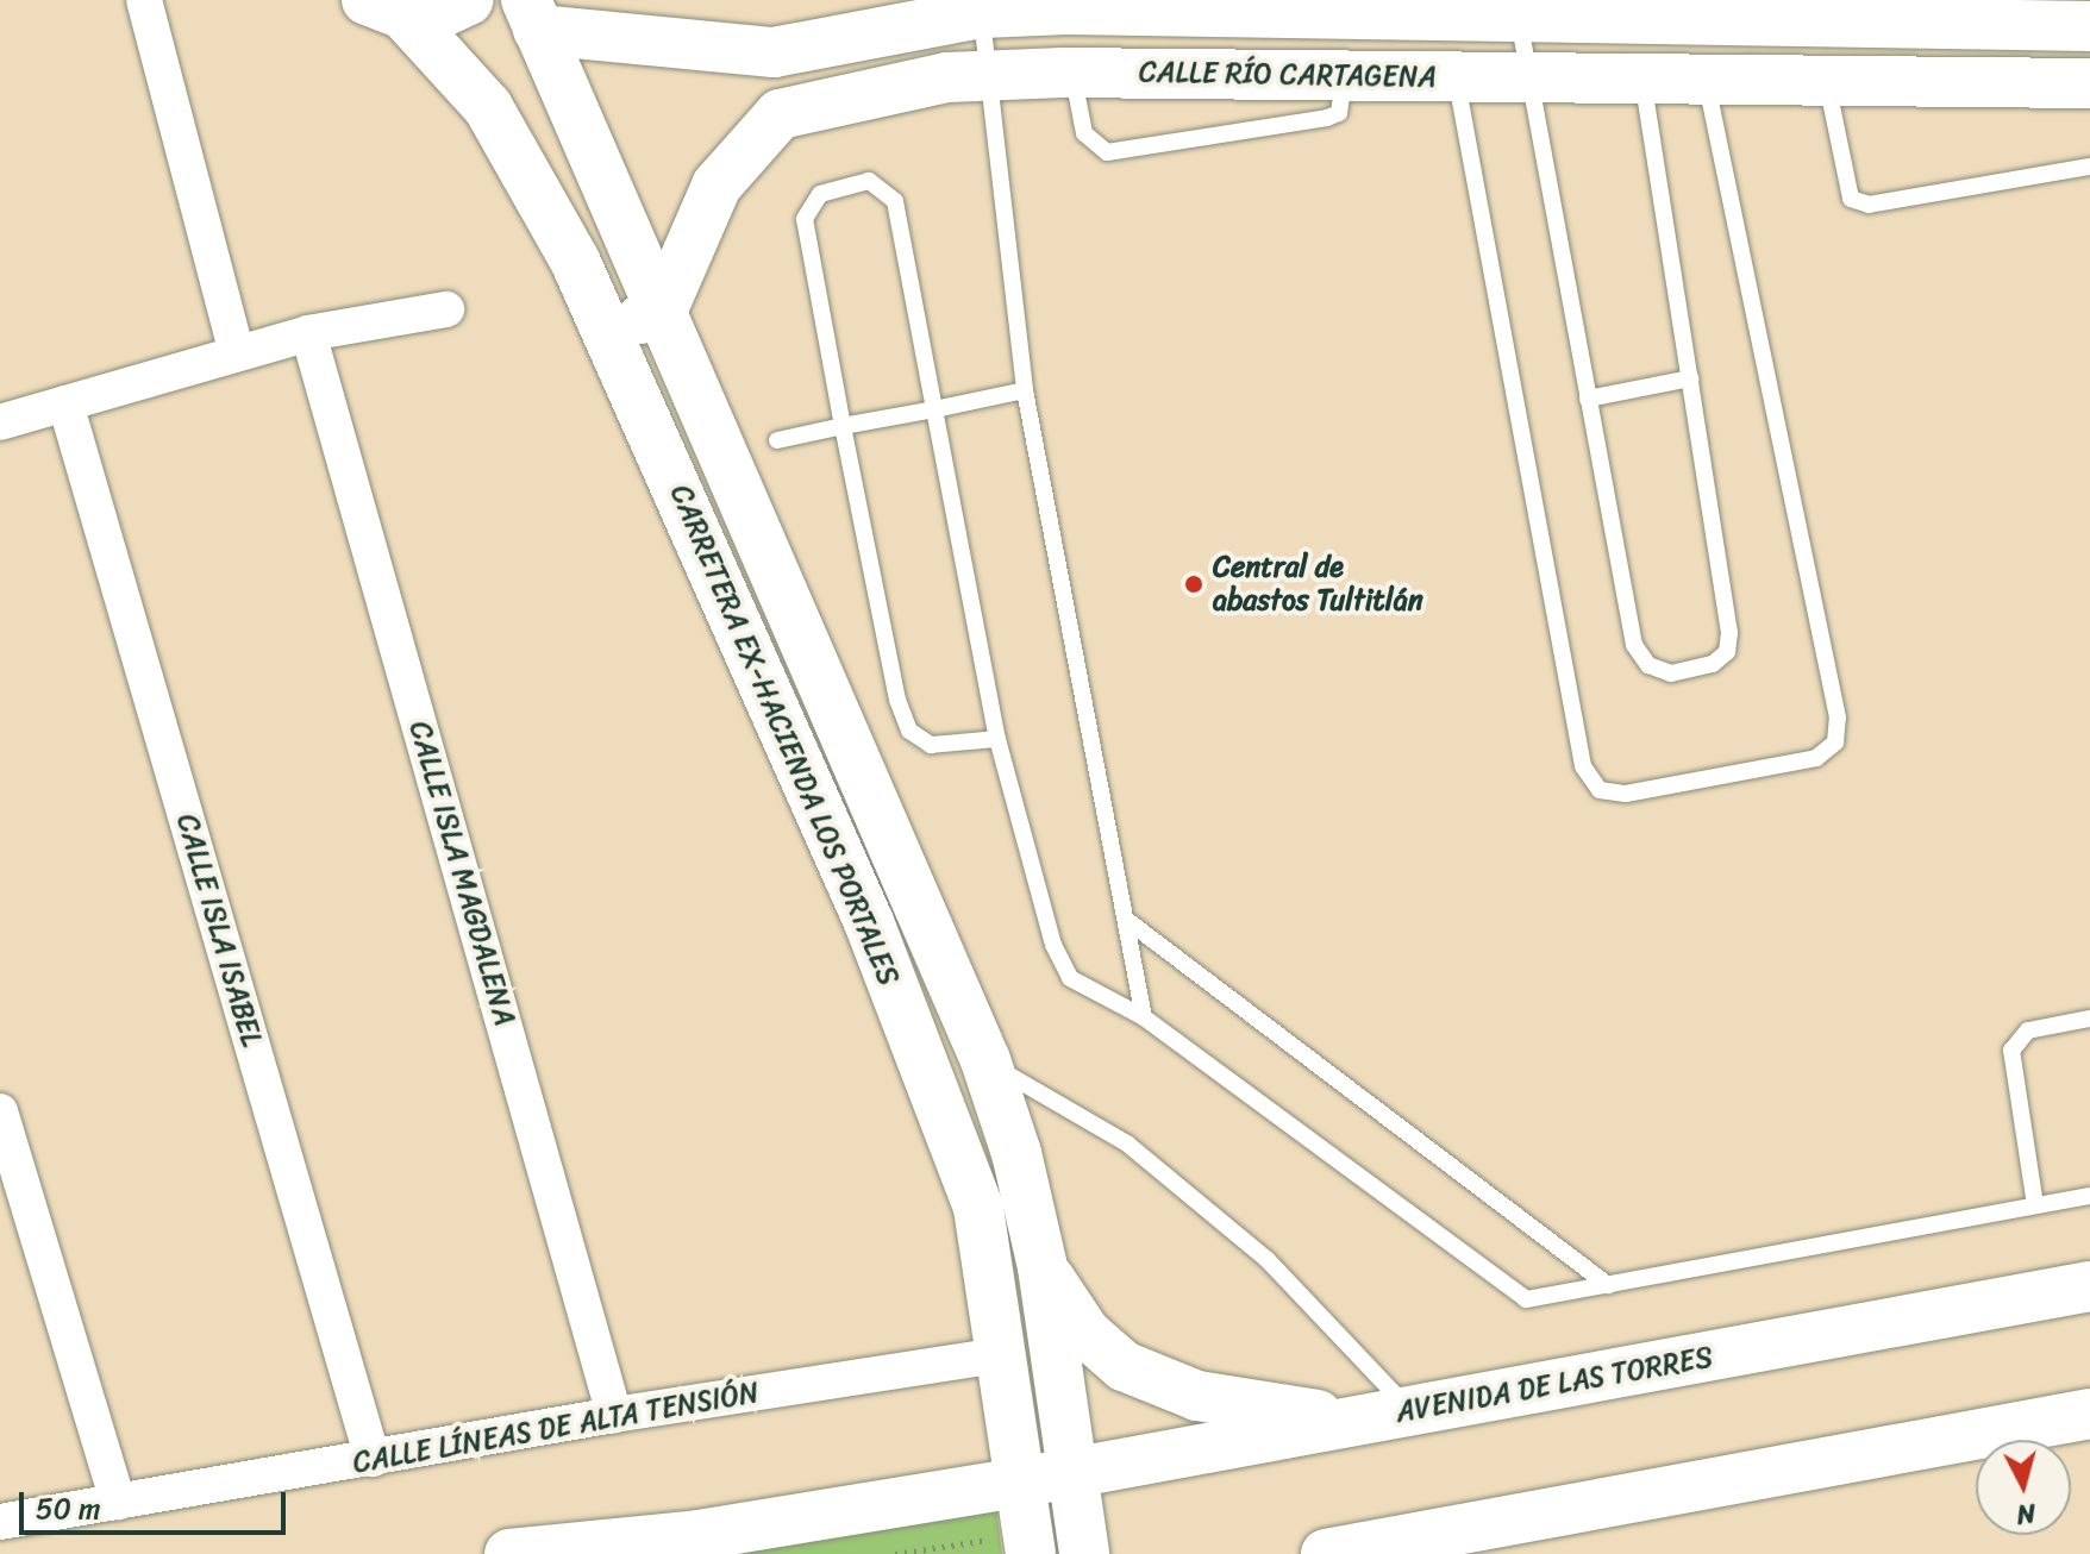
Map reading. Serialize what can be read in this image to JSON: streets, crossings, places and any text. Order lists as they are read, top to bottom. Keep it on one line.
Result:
{"streets":{"main road":["CALLE RÍO CARTAGENA","CARRETERA EX-HACIENDA LOS PORTALES","AVENIDA DE LAS TORRES"],"street":["CALLE ISLA MAGDALENA","CALLE ISLA ISABEL","CALLE LÍNEAS DE ALTA TENSIÓN"]},"crossings":[["CARRETERA EX-HACIENDA LOS PORTALES","AVENIDA DE LAS TORRES"],["CARRETERA EX-HACIENDA LOS PORTALES","CALLE LÍNEAS DE ALTA TENSIÓN"],["CALLE ISLA MAGDALENA","CALLE LÍNEAS DE ALTA TENSIÓN"],["CALLE ISLA ISABEL","CALLE LÍNEAS DE ALTA TENSIÓN"]],"places":["Central de abastos Tultitlán"],"scale_bar":"50 m","north":"bottom"}
